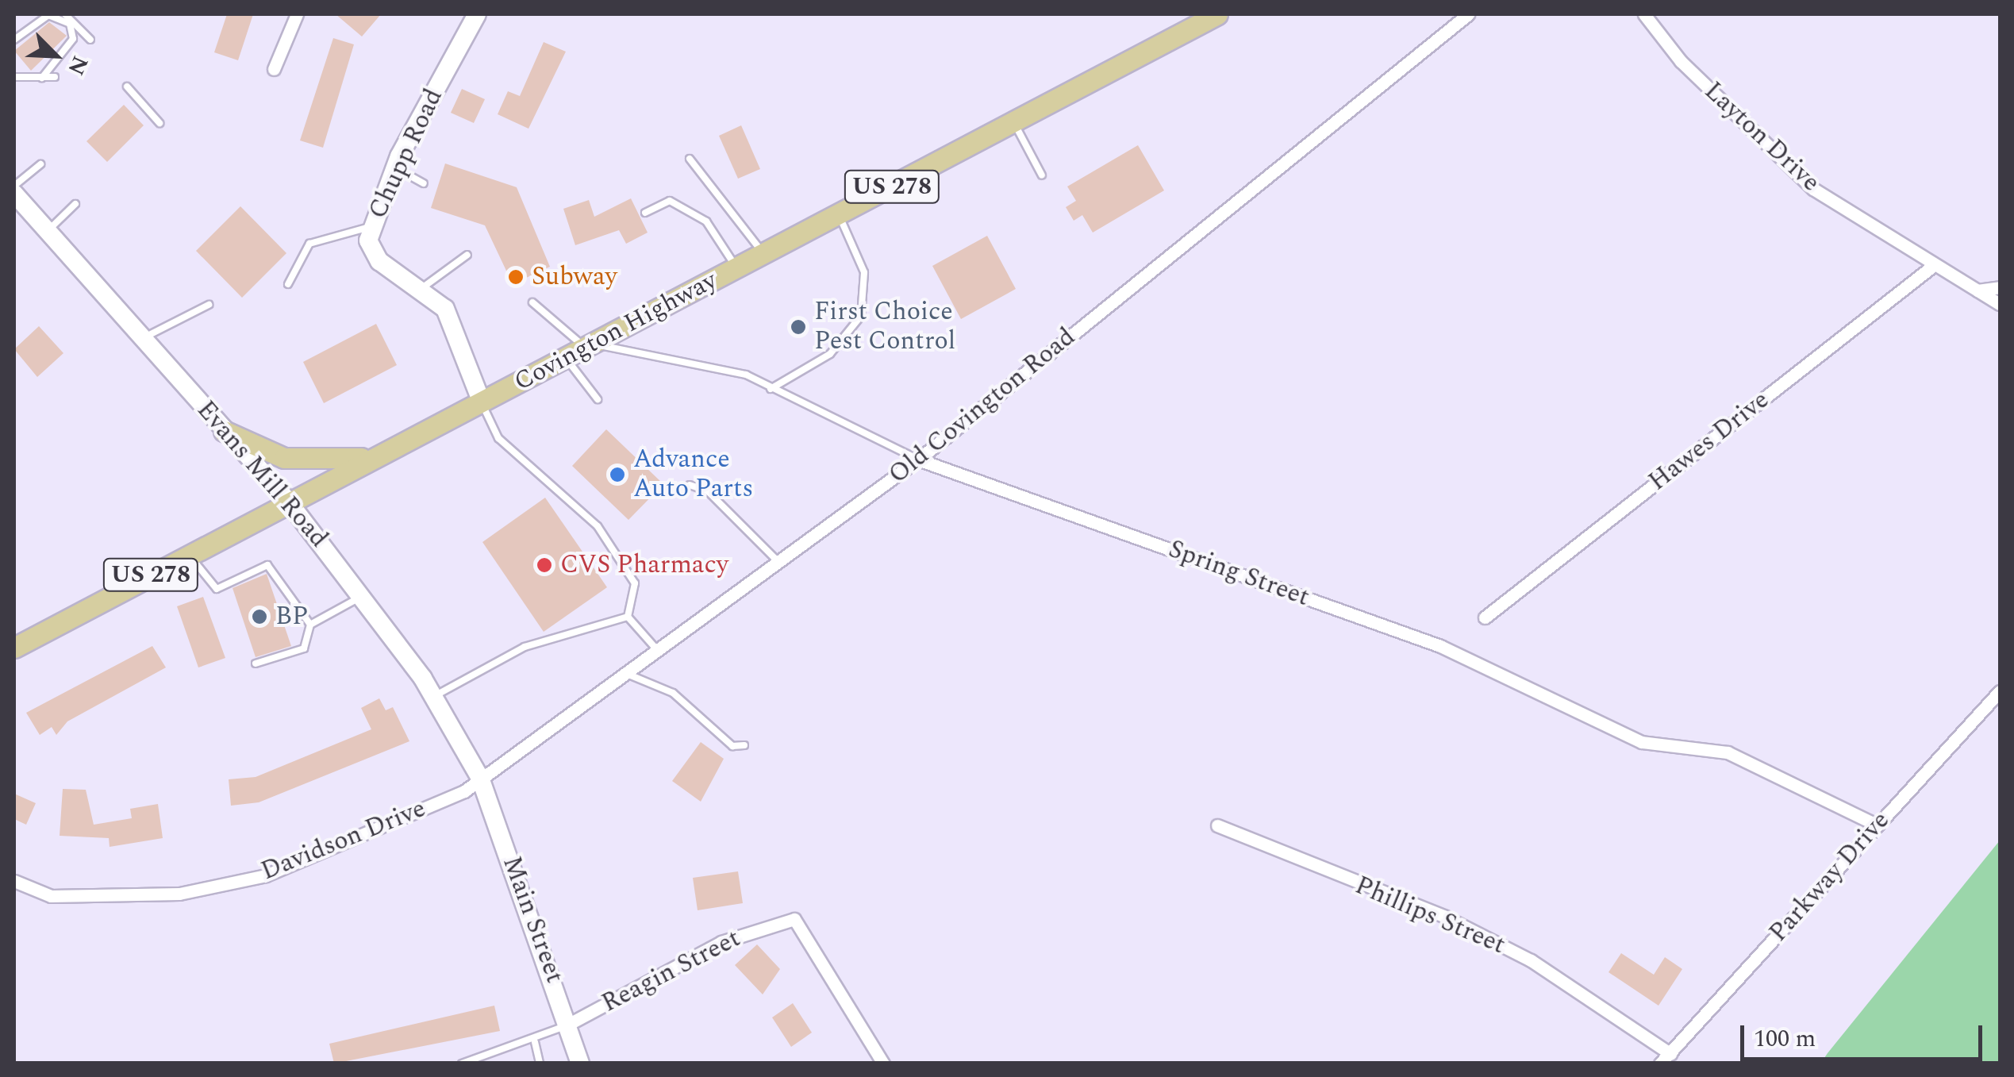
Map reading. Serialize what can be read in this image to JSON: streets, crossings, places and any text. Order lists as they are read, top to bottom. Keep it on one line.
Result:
{"streets":{"main road":["Chupp Road","US 278","Covington Highway","Evans Mill Road","Main Street"],"street":["Layton Drive","Old Covington Road","Hawes Drive","Spring Street","Davidson Drive","Parkway Drive","Phillips Street","Reagin Street"]},"crossings":[["Layton Drive","Hawes Drive"],["Chupp Road","Covington Highway"],["Covington Highway","Evans Mill Road"],["Covington Highway","Spring Street"],["Old Covington Road","Evans Mill Road"],["Old Covington Road","Spring Street"],["Old Covington Road","Davidson Drive"],["Old Covington Road","Main Street"],["Evans Mill Road","Davidson Drive"],["Evans Mill Road","Main Street"],["Spring Street","Parkway Drive"],["Davidson Drive","Main Street"],["Parkway Drive","Phillips Street"],["Main Street","Reagin Street"]],"places":["Subway","First Choice Pest Control","Advance Auto Parts","CVS Pharmacy","BP"],"scale_bar":"100 m","north":"bottom right"}
